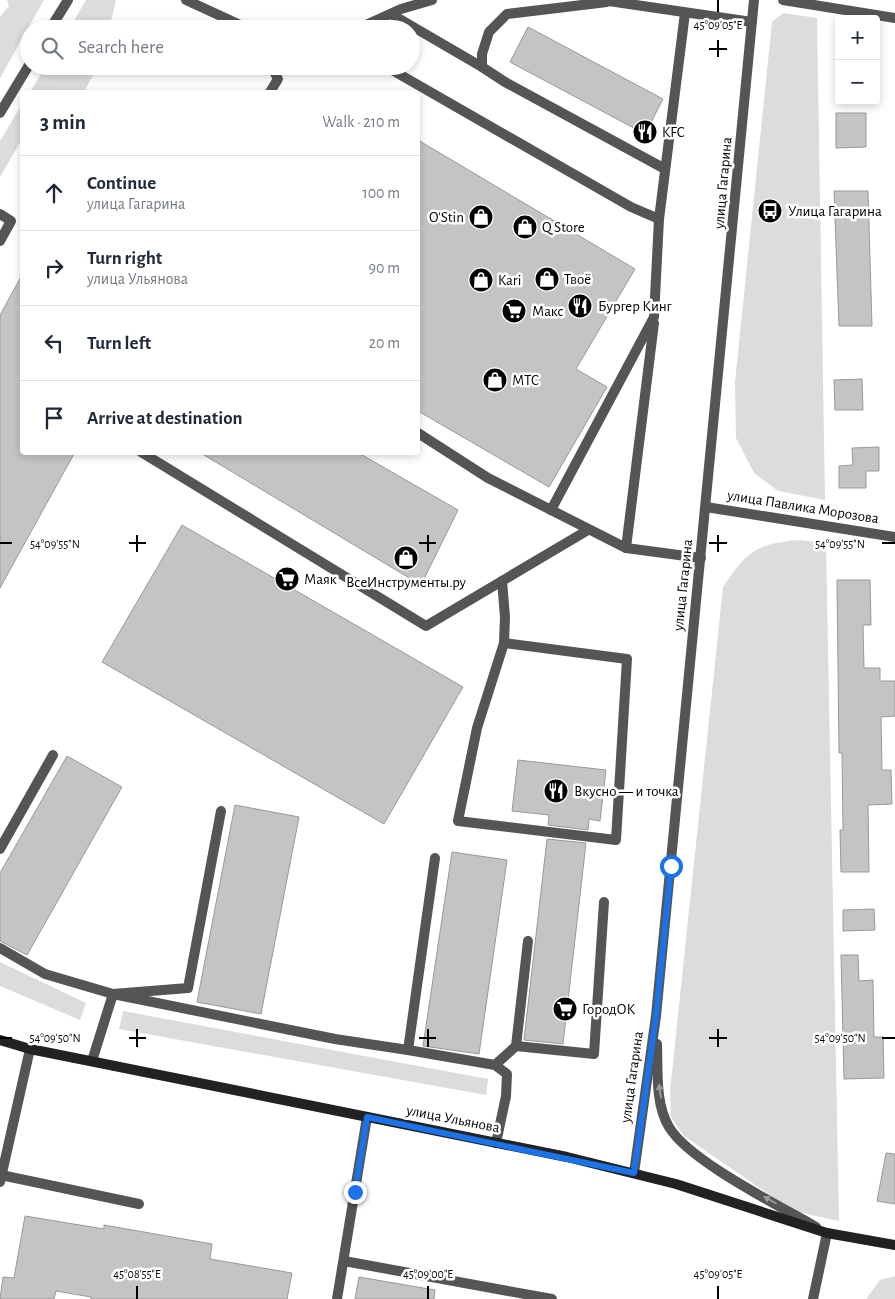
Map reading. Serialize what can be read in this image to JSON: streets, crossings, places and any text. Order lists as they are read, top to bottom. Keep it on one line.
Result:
{"streets":{"main road":["улица Ульянова"],"street":["улица Гагарина","улица Павлика Морозова"]},"crossings":[["улица Гагарина","улица Павлика Морозова"],["улица Гагарина","улица Ульянова"]],"places":{"restaurant":["KFC","Бургер Кинг","Вкусно — и точка"],"bus stop":["Улица Гагарина"],"shop":["O'Stin","Q Store","Твоё","Kari","МТС","ВсеИнструменты.ру"],"supermarket":["Макс","Маяк","ГородОК"]},"page":{"map_buttons":["+","−"],"search":"Search here","heading":["3 min","Walk · 210 m"],"list":[["Continue","улица Гагарина","100 m"],["Turn right","улица Ульянова","90 m"],["Turn left","20 m"],"Arrive at destination"]},"coordinates":["45°09'05\"E","54°09'55\"N","54°09'50\"N","45°08'55\"E","45°09'00\"E"]}
